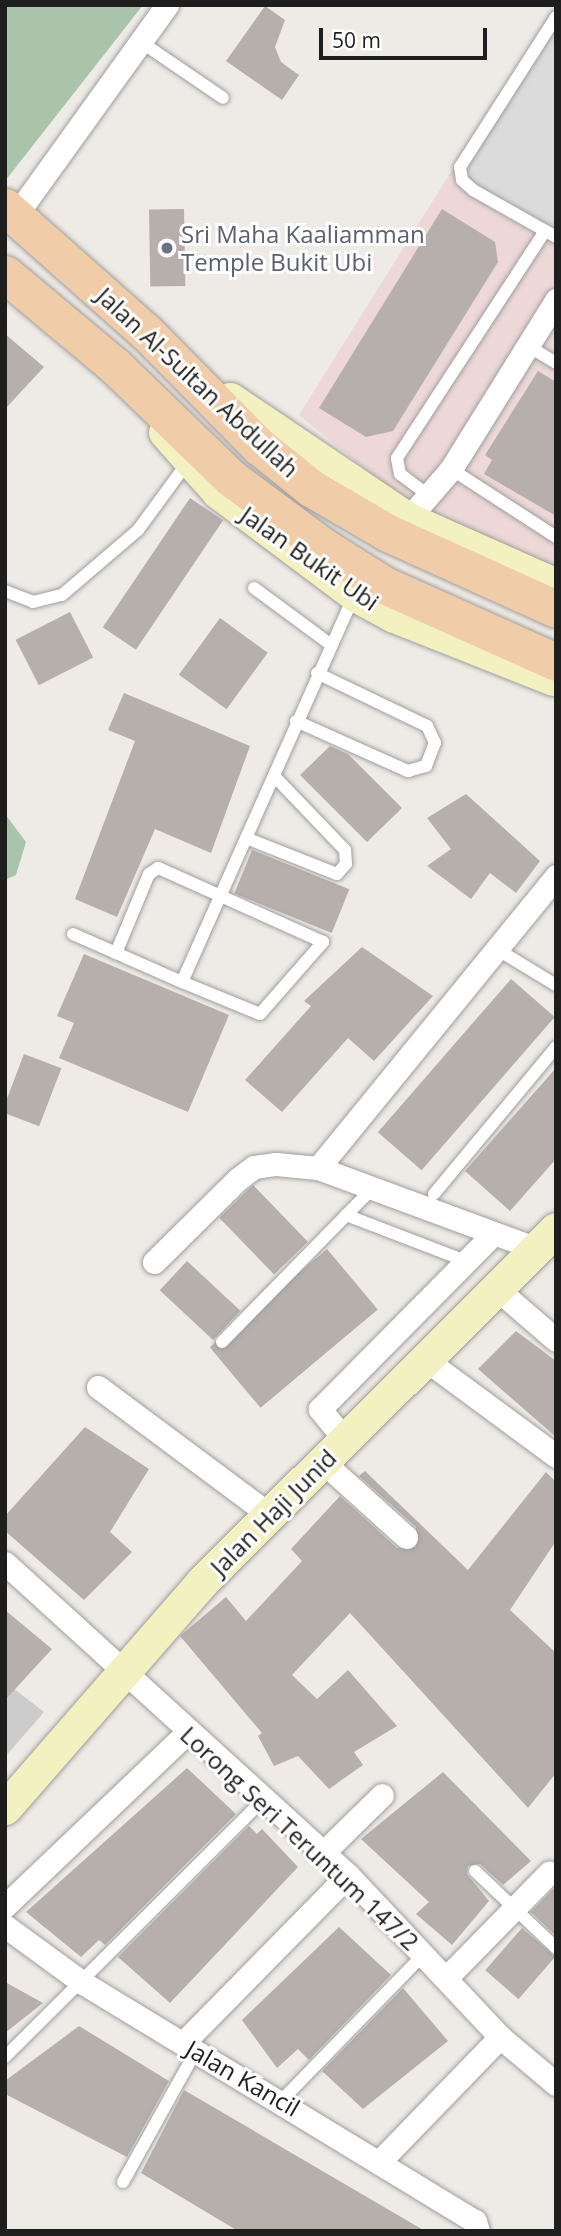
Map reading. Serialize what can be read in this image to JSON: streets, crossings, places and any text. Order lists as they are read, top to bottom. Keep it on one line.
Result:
{"streets":{"main road":["Jalan Al-Sultan Abdullah"],"street":["Jalan Bukit Ubi","Jalan Haji Junid","Lorong Seri Teruntum 147/2","Jalan Kancil"]},"crossings":[["Jalan Al-Sultan Abdullah","Jalan Bukit Ubi"],["Jalan Haji Junid","Lorong Seri Teruntum 147/2"]],"places":["Sri Maha Kaaliamman Temple Bukit Ubi"],"scale_bar":"50 m"}
